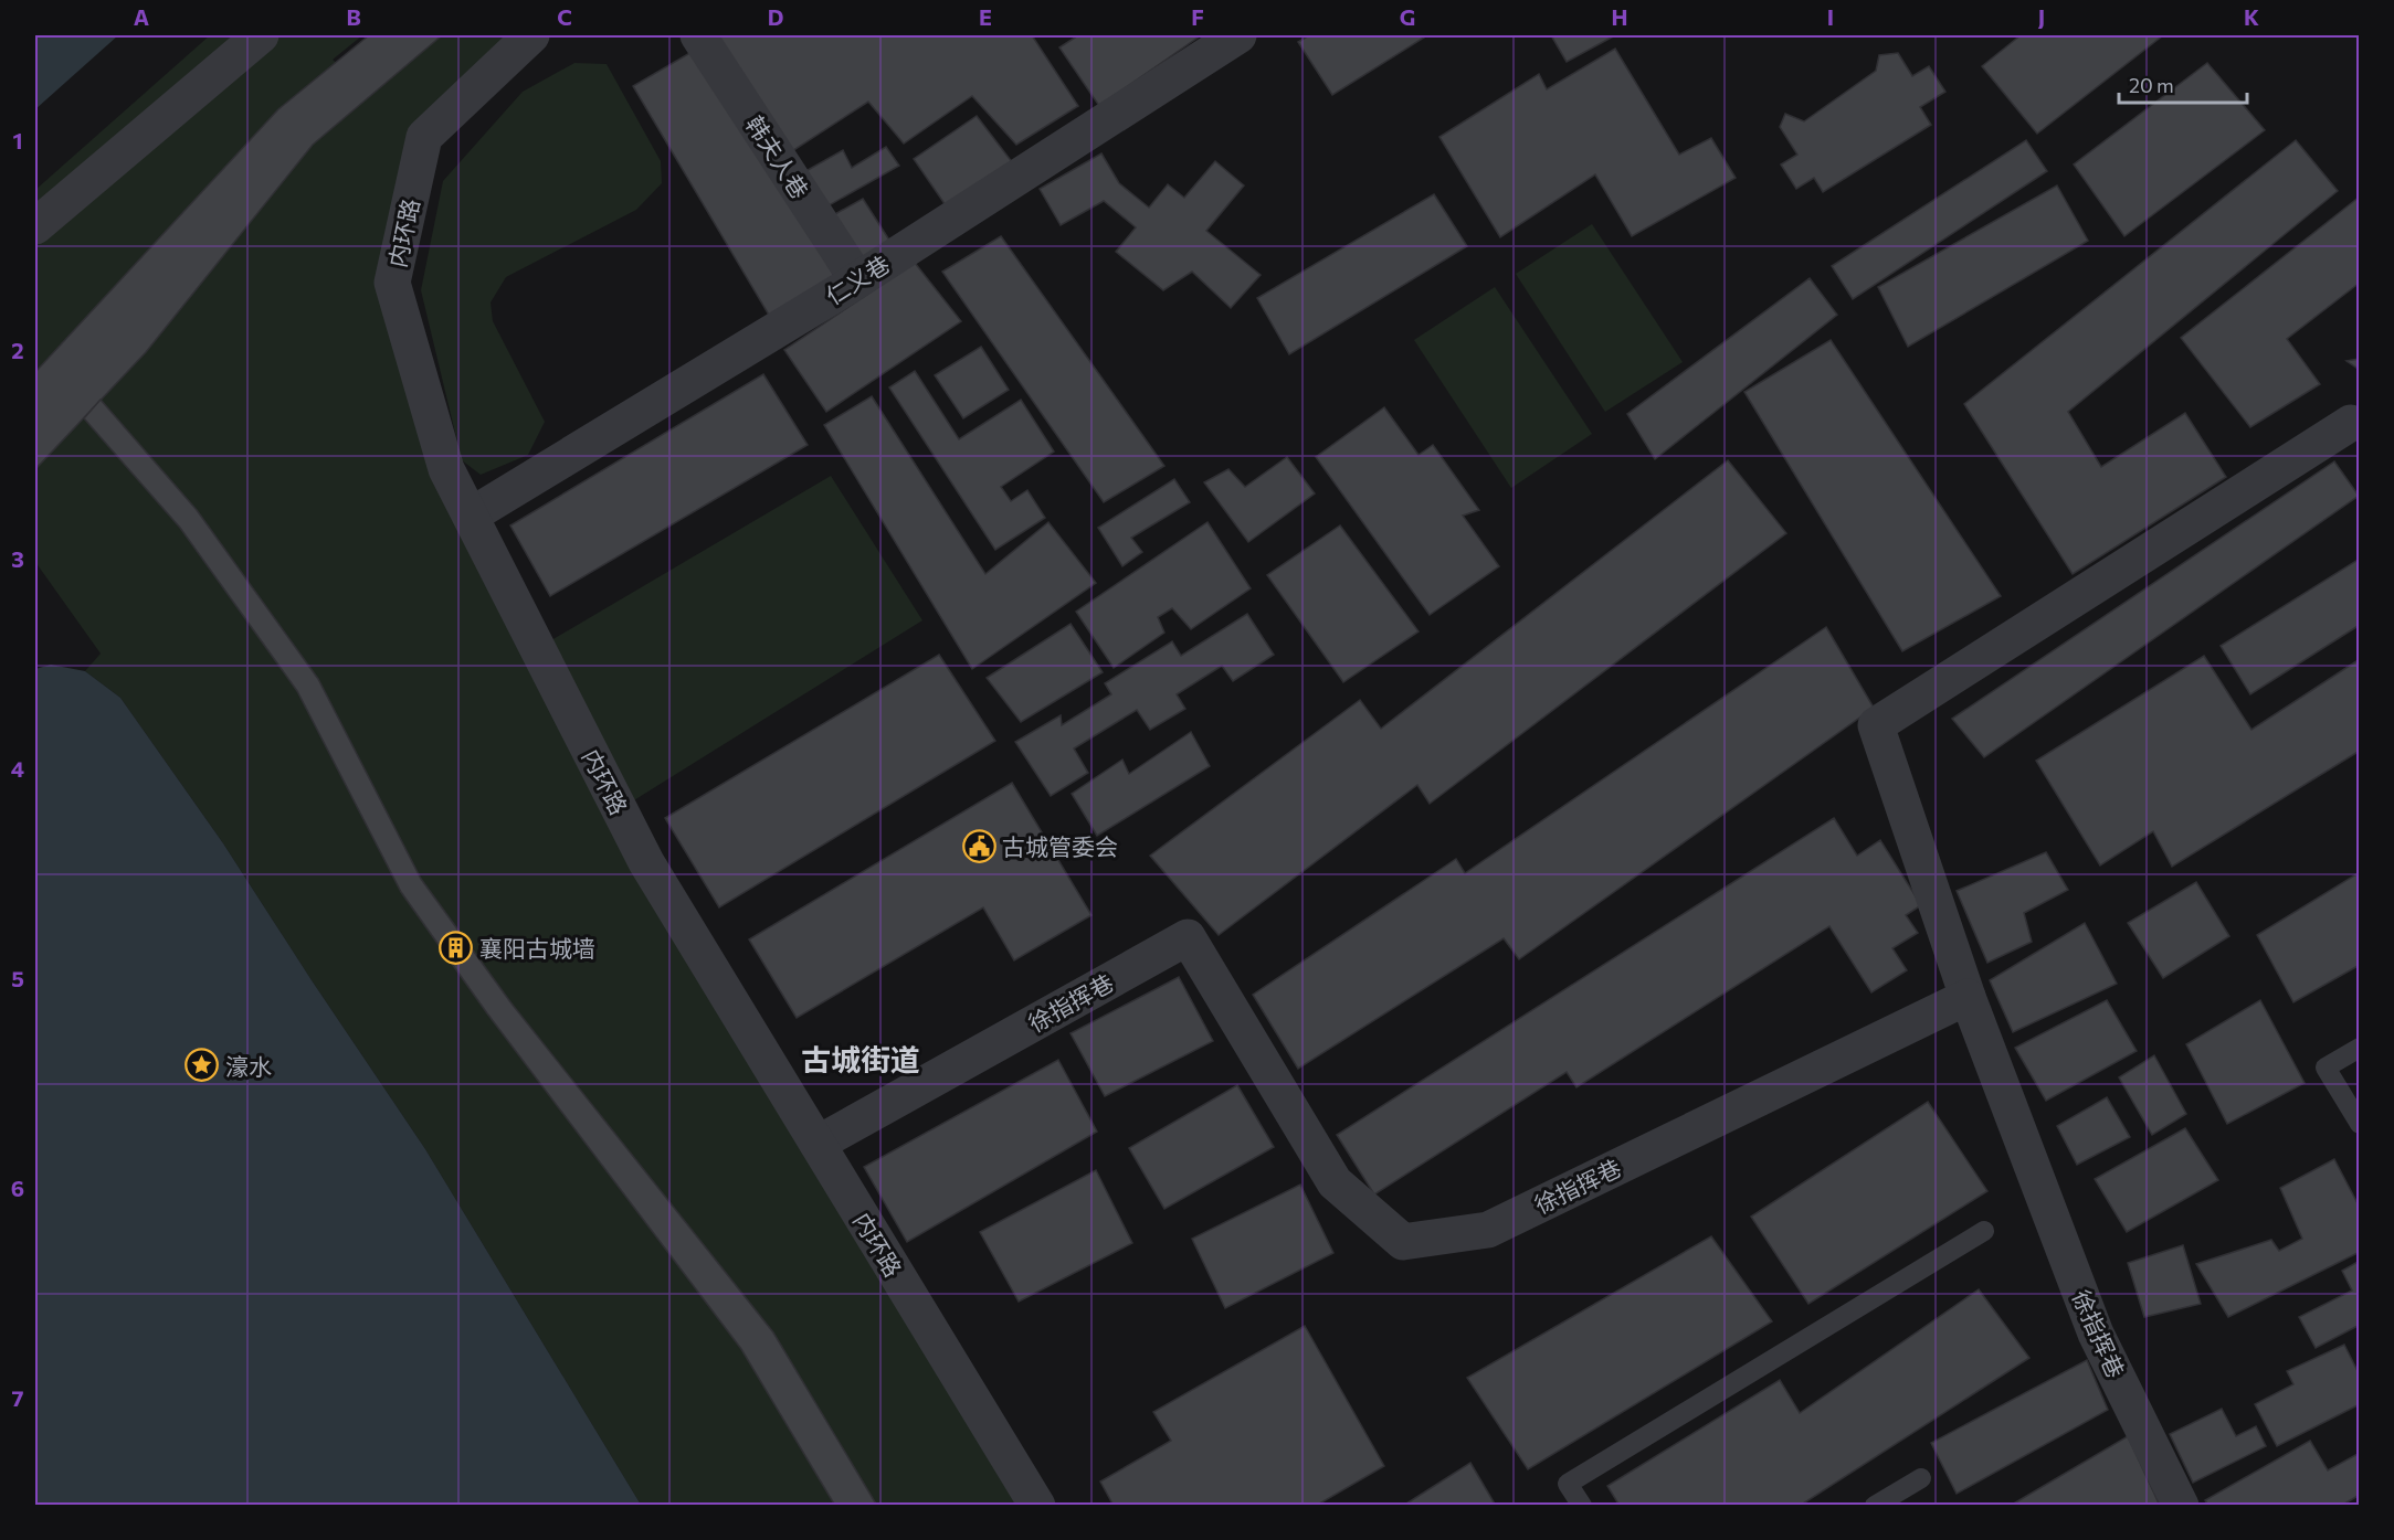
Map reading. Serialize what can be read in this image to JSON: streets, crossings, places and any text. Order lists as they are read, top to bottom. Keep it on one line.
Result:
{"streets":{"street":["韩夫人巷","内环路","仁义巷","徐指挥巷"]},"crossings":[["韩夫人巷","仁义巷"],["内环路","仁义巷"],["内环路","徐指挥巷"]],"districts":["古城街道"],"places":{"public building":["古城管委会"],"building":["襄阳古城墙"],"place":["濠水"]},"scale_bar":"20 m","grid":{"columns":["A","B","C","D","E","F","G","H","I","J","K"],"rows":["1","2","3","4","5","6","7"]}}
